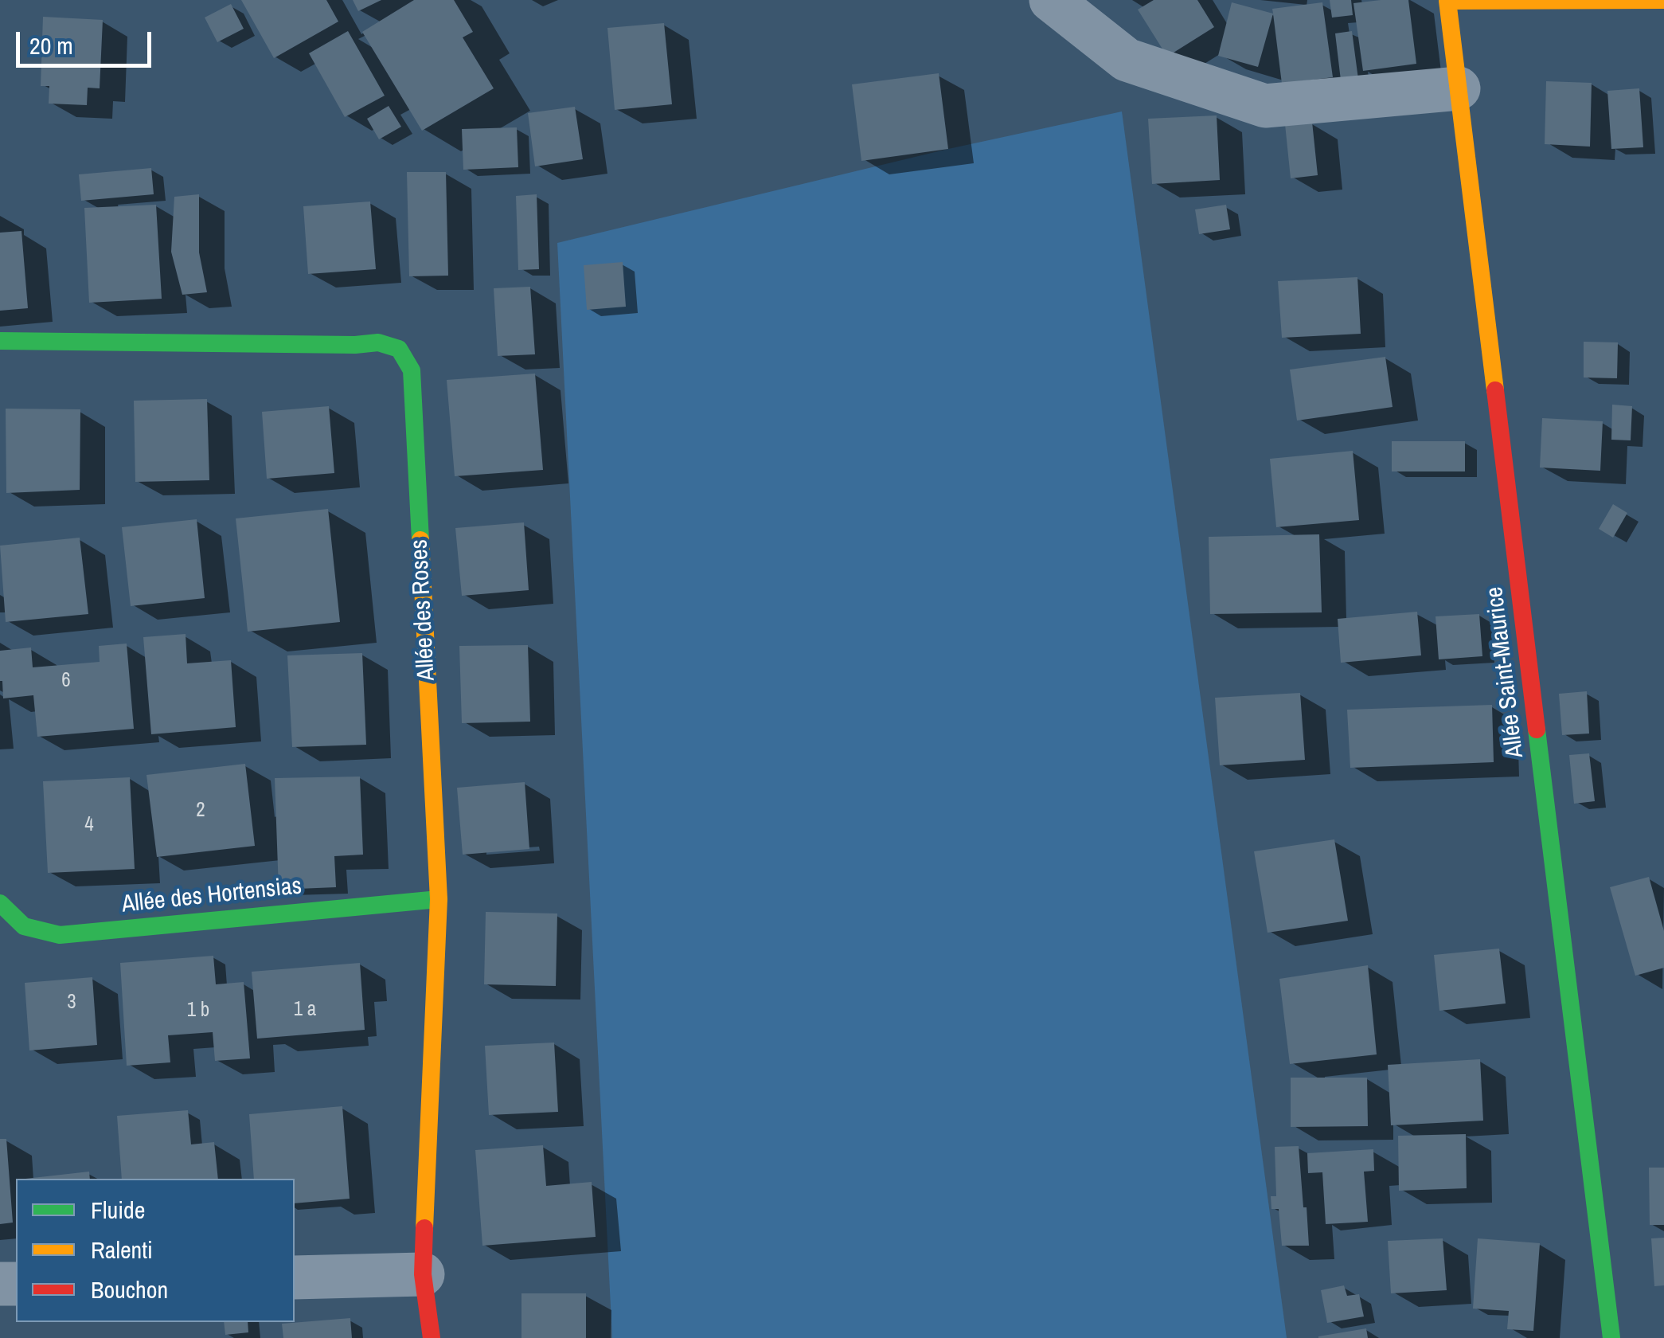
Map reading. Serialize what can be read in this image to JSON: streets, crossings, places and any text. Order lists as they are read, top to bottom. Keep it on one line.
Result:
{"streets":{"street":["Allée des Roses","Allée Saint-Maurice","Allée des Hortensias"]},"crossings":[["Allée des Roses","Allée des Hortensias"]],"house_numbers":["6","2","4","3","1 a","1 b"],"legend":["Fluide","Ralenti","Bouchon"],"scale_bar":"20 m"}
